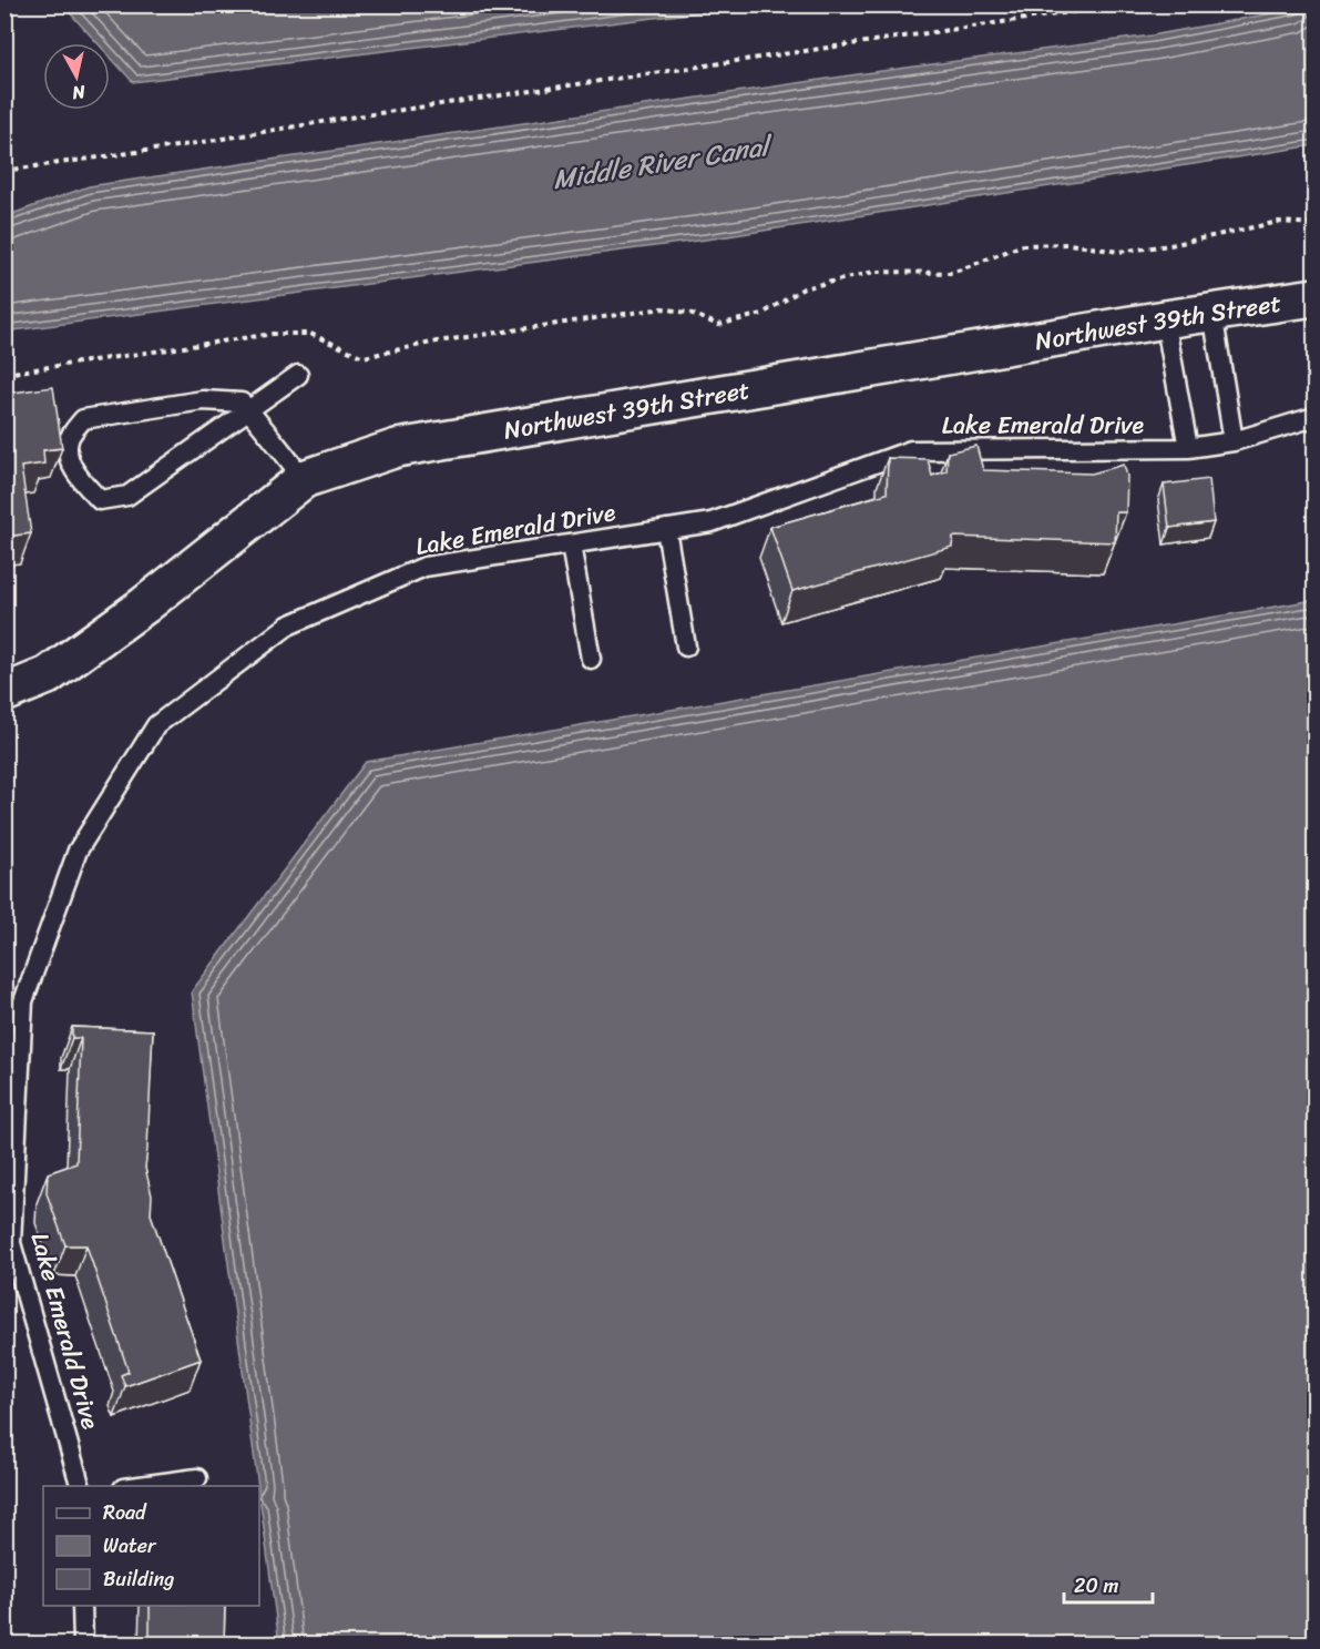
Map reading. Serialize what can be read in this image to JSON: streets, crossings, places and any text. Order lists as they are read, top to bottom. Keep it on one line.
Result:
{"streets":{"street":["Northwest 39th Street"],"lane":["Lake Emerald Drive"]},"water":["Middle River Canal"],"legend":["Road","Water","Building"],"scale_bar":"20 m","north":"bottom"}
